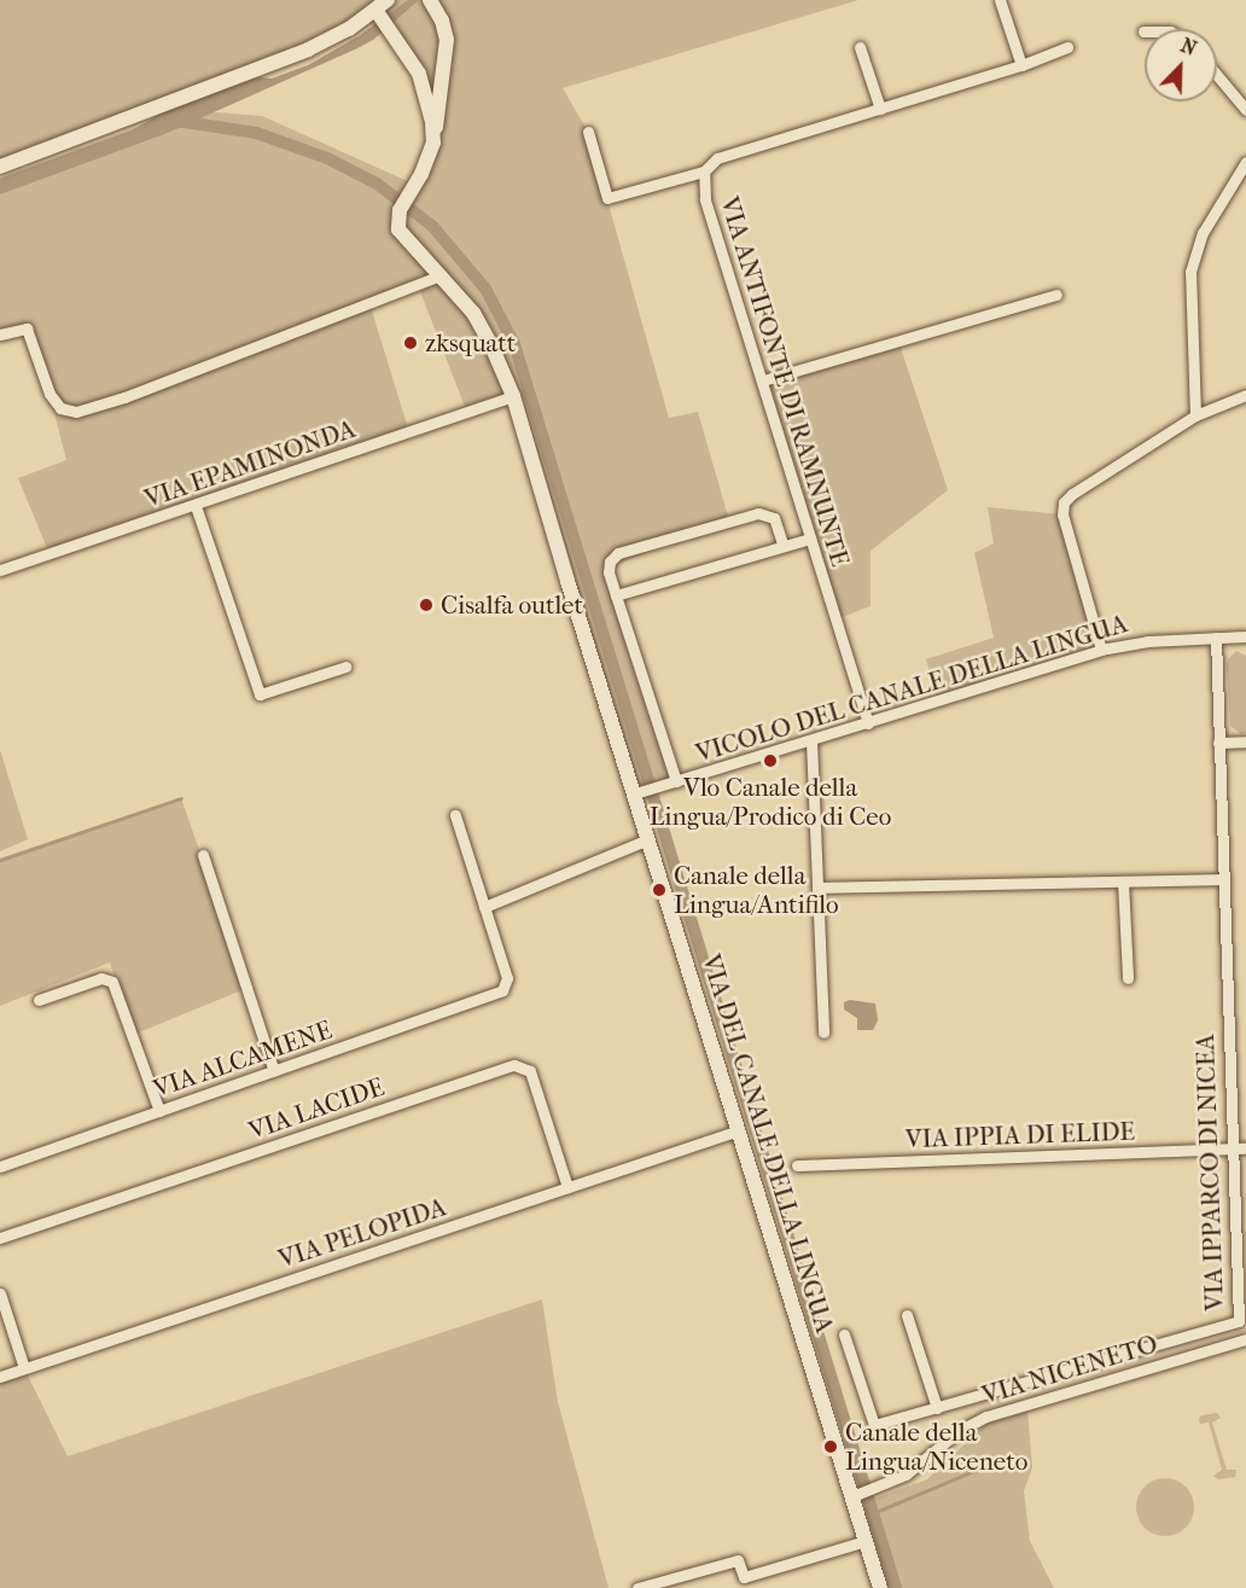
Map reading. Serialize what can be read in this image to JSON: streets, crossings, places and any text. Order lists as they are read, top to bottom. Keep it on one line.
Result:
{"streets":{"street":["VIA ANTIFONTE DI RAMNUNTE","VIA EPAMINONDA","VICOLO DEL CANALE DELLA LINGUA","VIA ALCAMENE","VIA LACIDE","VIA IPPIA DI ELIDE","VIA DEL CANALE DELLA LINGUA","VIA IPPARCO DI NICEA","VIA PELOPIDA","VIA NICENETO"]},"crossings":[["VIA ANTIFONTE DI RAMNUNTE","VICOLO DEL CANALE DELLA LINGUA"],["VIA EPAMINONDA","VIA DEL CANALE DELLA LINGUA"],["VICOLO DEL CANALE DELLA LINGUA","VIA DEL CANALE DELLA LINGUA"],["VICOLO DEL CANALE DELLA LINGUA","VIA IPPARCO DI NICEA"],["VIA LACIDE","VIA PELOPIDA"],["VIA IPPIA DI ELIDE","VIA IPPARCO DI NICEA"],["VIA DEL CANALE DELLA LINGUA","VIA PELOPIDA"],["VIA DEL CANALE DELLA LINGUA","VIA NICENETO"]],"places":["zksquatt","Cisalfa outlet","Vlo Canale della Lingua/Prodico di Ceo","Canale della Lingua/Antifilo","Canale della Lingua/Niceneto"],"north":"top right"}
